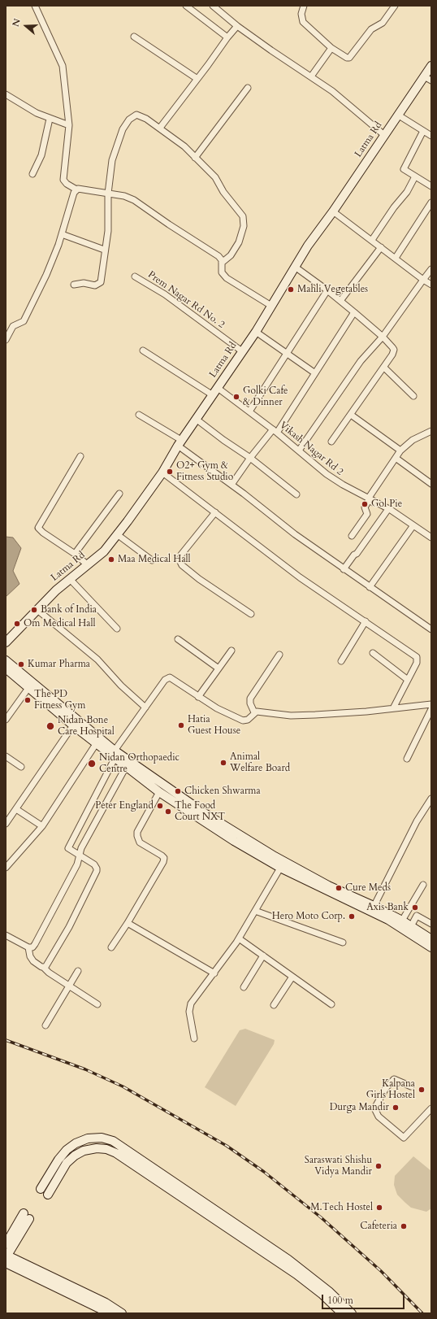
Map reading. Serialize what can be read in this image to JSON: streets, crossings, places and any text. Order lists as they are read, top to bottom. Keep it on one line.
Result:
{"streets":{"street":["Latma Rd","Prem Nagar Rd No. 2","Vikash Nagar Rd 2"]},"crossings":[["Latma Rd","Prem Nagar Rd No. 2"],["Latma Rd","Vikash Nagar Rd 2"]],"places":["Mahli Vegetables","Golki Cafe & Dinner","O2+ Gym & Fitness Studio","Gol Pie","Maa Medical Hall","Bank of India","Om Medical Hall","Kumar Pharma","The PD Fitness Gym","Hatia Guest House","Nidan Bone Care Hospital","Animal Welfare Board","Nidan Orthopaedic Centre","Chicken Shwarma","Peter England","The Food Court NXT","Cure Meds","Axis Bank","Hero Moto Corp.","Kalpana Girls Hostel","Durga Mandir","Saraswati Shishu Vidya Mandir","M.Tech Hostel","Cafeteria"],"scale_bar":"100 m","north":"left"}
